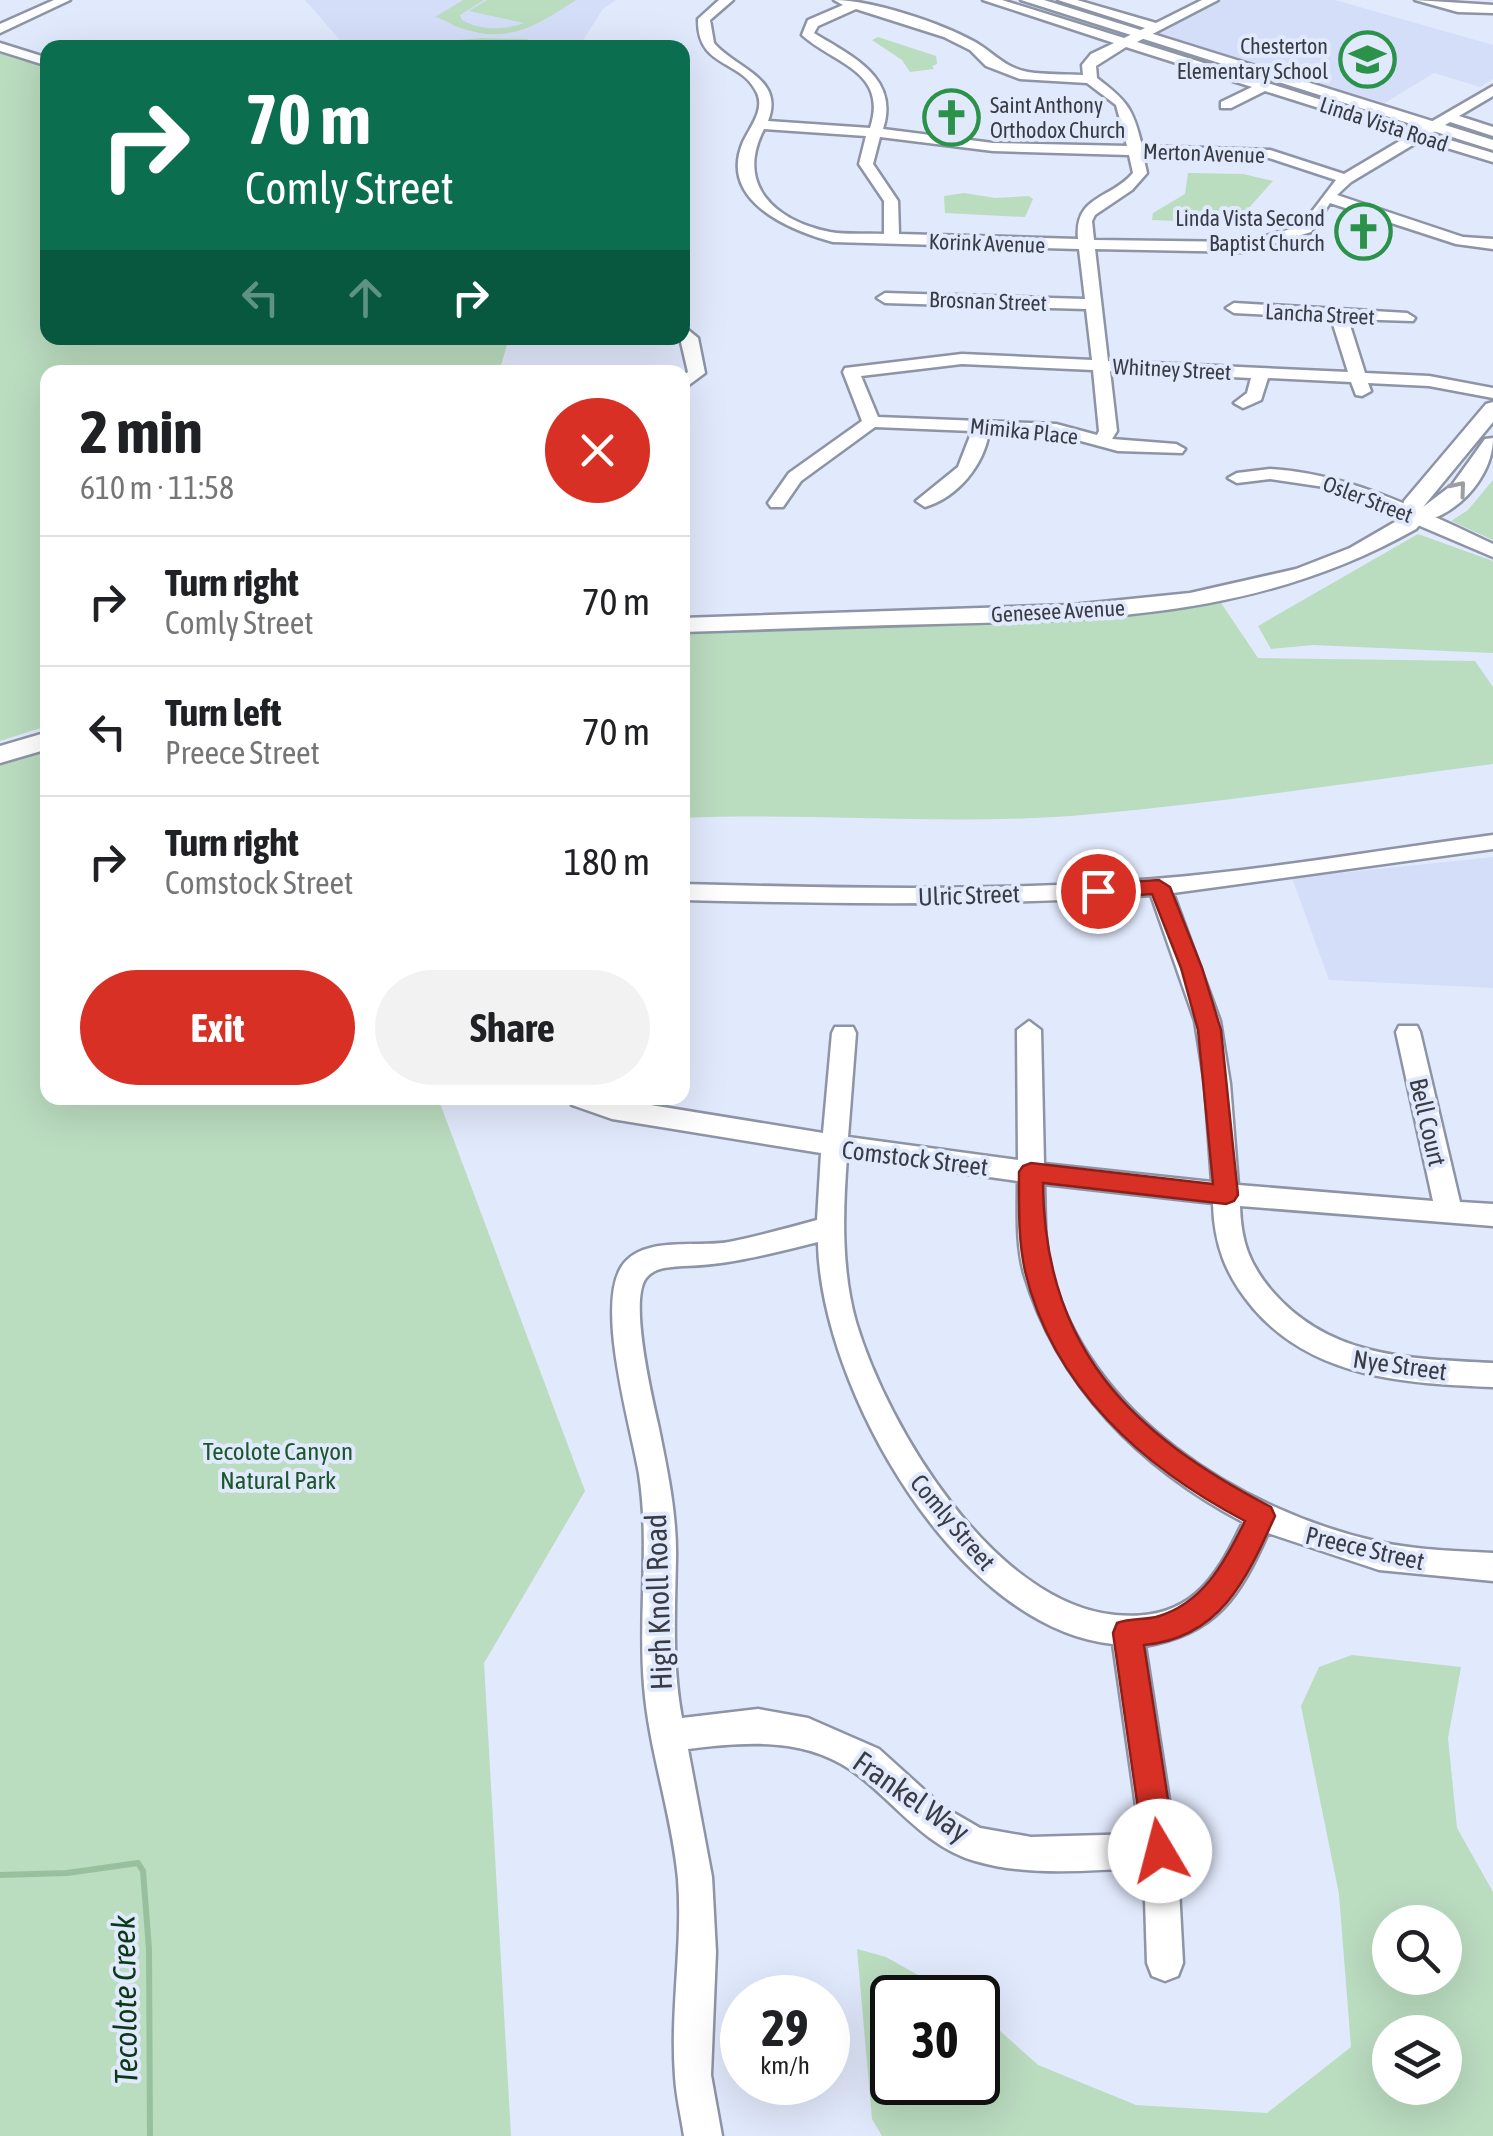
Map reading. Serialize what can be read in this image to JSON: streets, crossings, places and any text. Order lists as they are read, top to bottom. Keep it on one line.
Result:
{"streets":{"main road":["Linda Vista Road","Genesee Avenue"],"street":["Merton Avenue","Korink Avenue","Brosnan Street","Lancha Street","Whitney Street","Mimika Place","Osler Street","Ulric Street","Bell Court","Comstock Street","Nye Street","Comly Street","Preece Street","High Knoll Road","Frankel Way"]},"crossings":[["Linda Vista Road","Korink Avenue"],["Merton Avenue","Korink Avenue"],["Whitney Street","Mimika Place"],["Osler Street","Genesee Avenue"],["Ulric Street","Nye Street"],["Bell Court","Comstock Street"],["Comstock Street","Nye Street"],["Comstock Street","Comly Street"],["Comstock Street","Preece Street"],["Comly Street","Preece Street"],["Comly Street","High Knoll Road"],["High Knoll Road","Frankel Way"]],"water":["Tecolote Creek"],"parks":["Tecolote Canyon Natural Park"],"places":{"school or university":["Chesterton Elementary School"],"church":["Saint Anthony Orthodox Church","Linda Vista Second Baptist Church"]},"page":{"turn":["70 m","Comly Street"],"heading":["2 min","610 m · 11:58"],"list":[{"name":"Turn right","note":"Comly Street","value":"70 m"},{"name":"Turn left","note":"Preece Street","value":"70 m"},{"name":"Turn right","note":"Comstock Street","value":"180 m"}],"buttons":["Exit","Share"],"speed":"29 km/h","limit":"30"}}
